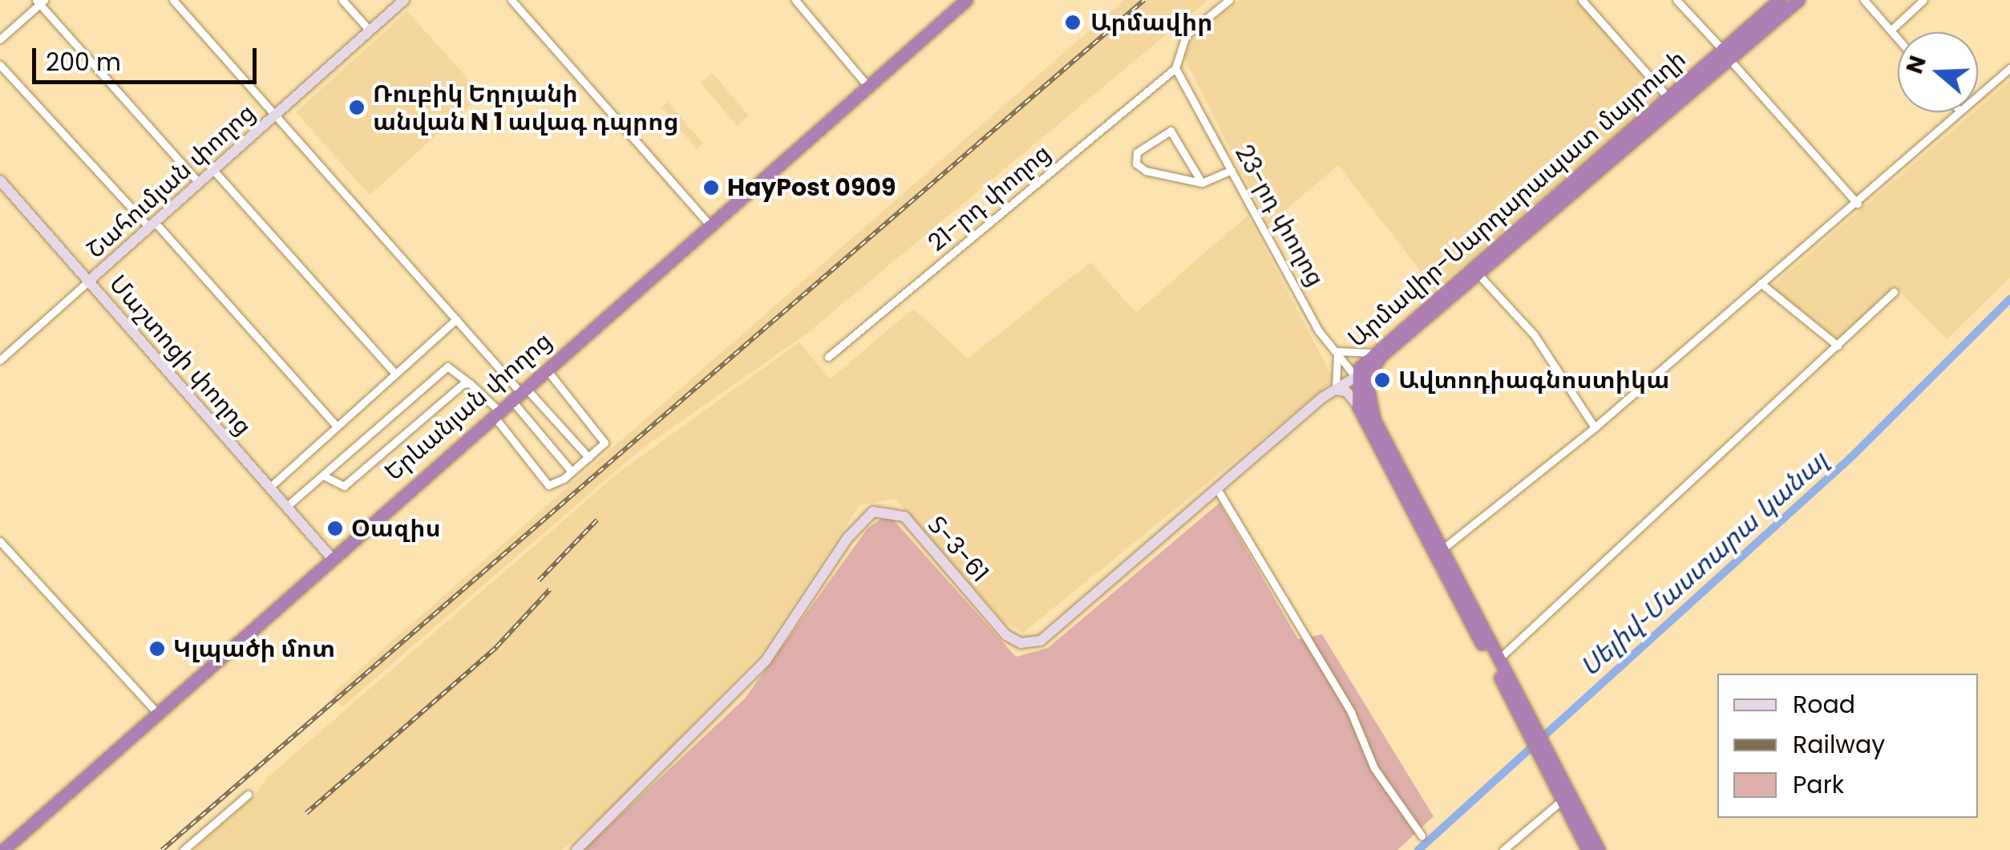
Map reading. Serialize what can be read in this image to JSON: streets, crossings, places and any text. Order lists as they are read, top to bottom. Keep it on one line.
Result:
{"streets":{"highway":["Արմավիր-Սարդարապատ մայրուղի","Երևանյան փողոց"],"street":["Շահումյան փողոց","21-րդ փողոց","23-րդ փողոց","Մաշտոցի փողոց","Տ-3-61"]},"crossings":[["Շահումյան փողոց","Մաշտոցի փողոց"],["21-րդ փողոց","23-րդ փողոց"],["Արմավիր-Սարդարապատ մայրուղի","23-րդ փողոց"],["Արմավիր-Սարդարապատ մայրուղի","Տ-3-61"],["23-րդ փողոց","Տ-3-61"],["Մաշտոցի փողոց","Երևանյան փողոց"]],"water":["Սելիվ֊Մաստարա կանալ"],"places":["Արմավիր","Ռուբիկ Եղոյանի անվան N 1 ավագ դպրոց","HayPost 0909","Ավտոդիագնոստիկա","Օազիս","Կլպածի մոտ"],"legend":["Road","Railway","Park"],"scale_bar":"200 m","north":"left"}
